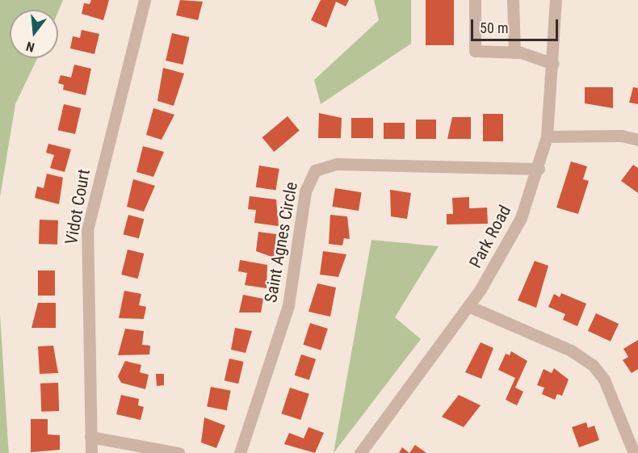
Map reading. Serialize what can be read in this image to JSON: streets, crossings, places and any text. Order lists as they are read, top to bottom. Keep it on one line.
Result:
{"streets":{"street":["Vidot Court","Park Road","Saint Agnes Circle"]},"crossings":[["Park Road","Saint Agnes Circle"]],"scale_bar":"50 m","north":"bottom"}
